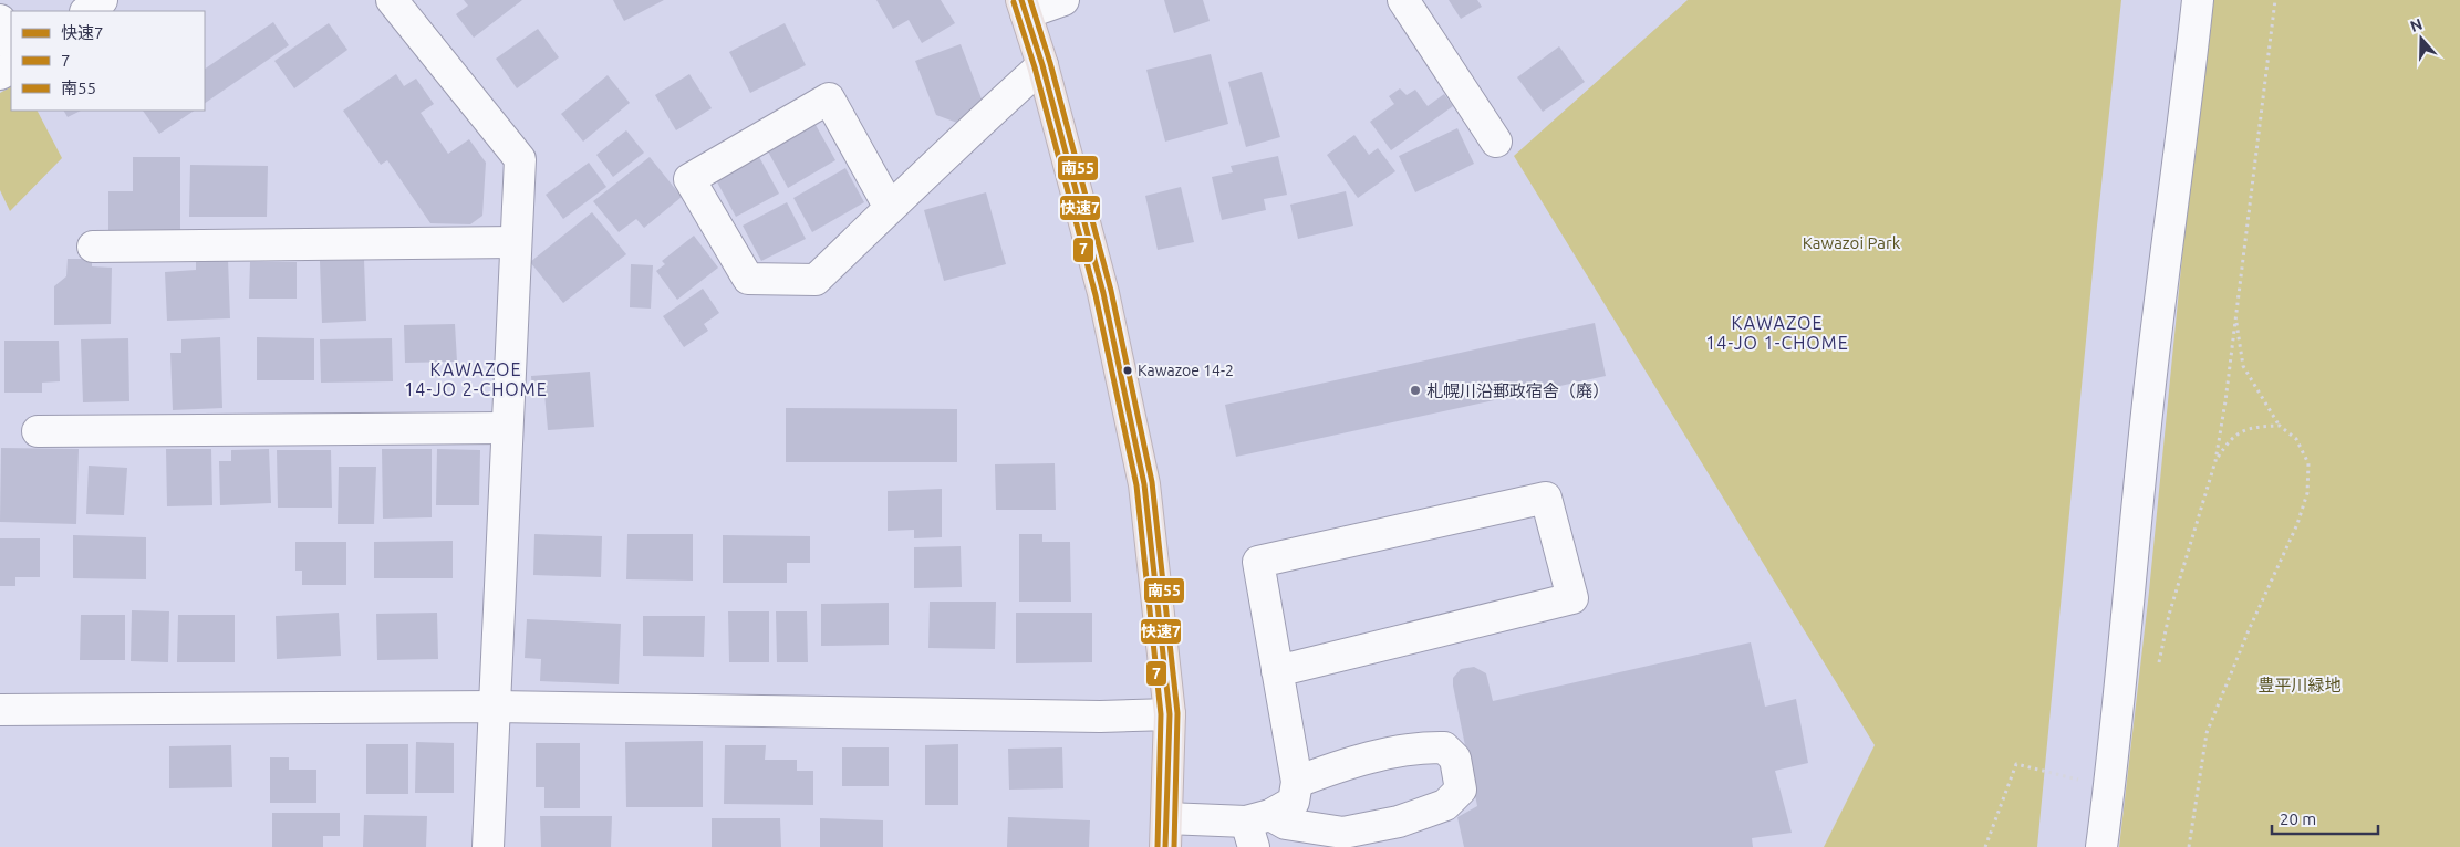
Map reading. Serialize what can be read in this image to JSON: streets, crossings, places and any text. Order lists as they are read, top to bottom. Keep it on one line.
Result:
{"districts":["KAWAZOE 14-JO 1-CHOME","KAWAZOE 14-JO 2-CHOME"],"parks":["Kawazoi Park","豊平川緑地"],"places":["Kawazoe 14-2","札幌川沿郵政宿舎（廃）"],"lines":["transit line 快速7","transit line 南55","transit line 7"],"legend":["快速7","7","南55"],"scale_bar":"20 m","north":"top"}
